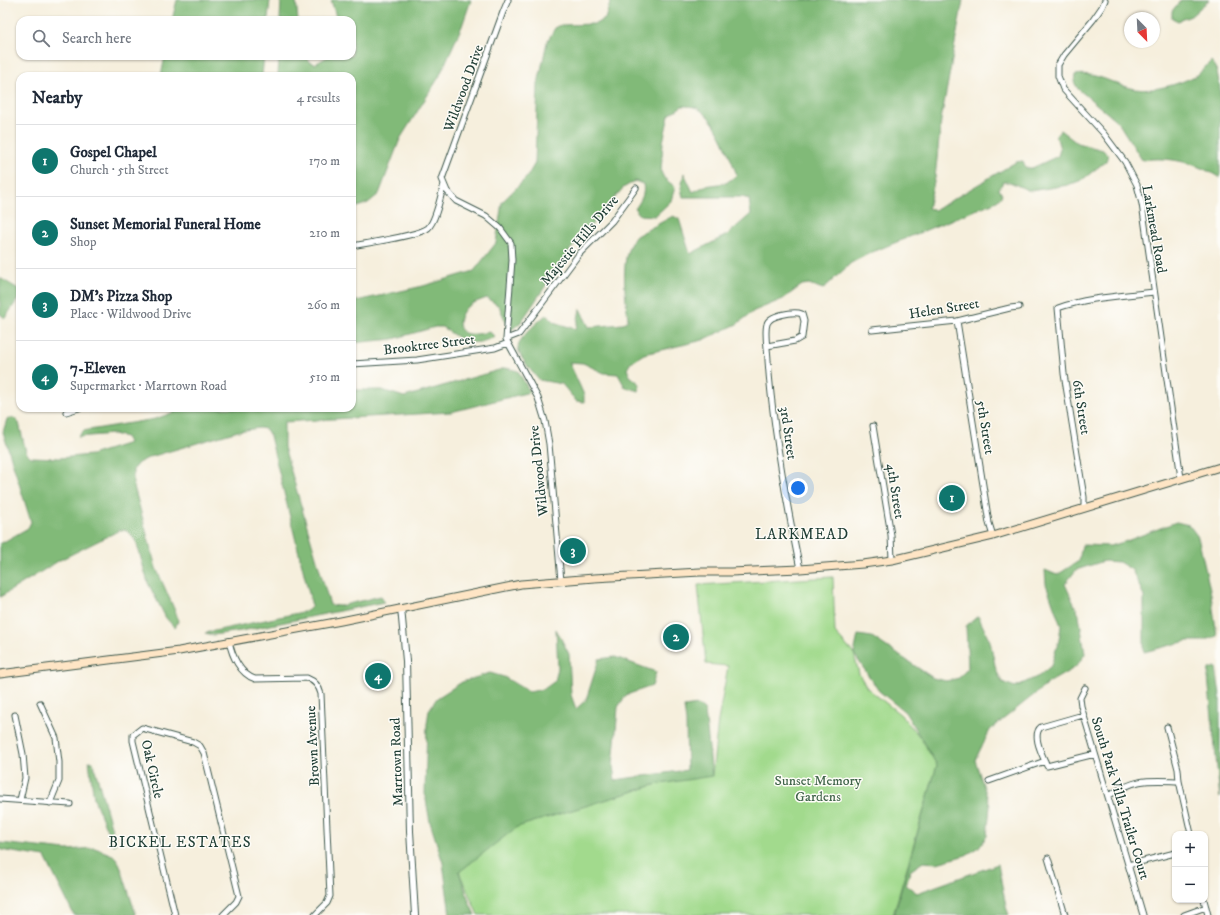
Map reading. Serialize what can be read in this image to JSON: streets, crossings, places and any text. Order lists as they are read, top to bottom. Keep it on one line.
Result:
{"streets":{"street":["Wildwood Drive","Larkmead Road","Majestic Hills Drive","Helen Street","Brooktree Street","6th Street","5th Street","3rd Street","4th Street","Brown Avenue","Marrtown Road","Oak Circle","South Park Villa Trailer Court"]},"crossings":[["Wildwood Drive","Majestic Hills Drive"],["Wildwood Drive","Brooktree Street"],["Larkmead Road","6th Street"],["Majestic Hills Drive","Brooktree Street"],["Helen Street","5th Street"]],"districts":["LARKMEAD","BICKEL ESTATES"],"parks":["Sunset Memory Gardens"],"north":"bottom right","page":{"search":"Search here","heading":["Nearby","4 results"],"list":[{"mark":"1","name":"Gospel Chapel","note":"Church · 5th Street","value":"170 m"},{"mark":"2","name":"Sunset Memorial Funeral Home","note":"Shop","value":"210 m"},{"mark":"3","name":"DM's Pizza Shop","note":"Place · Wildwood Drive","value":"260 m"},{"mark":"4","name":"7-Eleven","note":"Supermarket · Marrtown Road","value":"510 m"}],"pins":["1","3","2","4"],"map_buttons":["+","−"]}}
